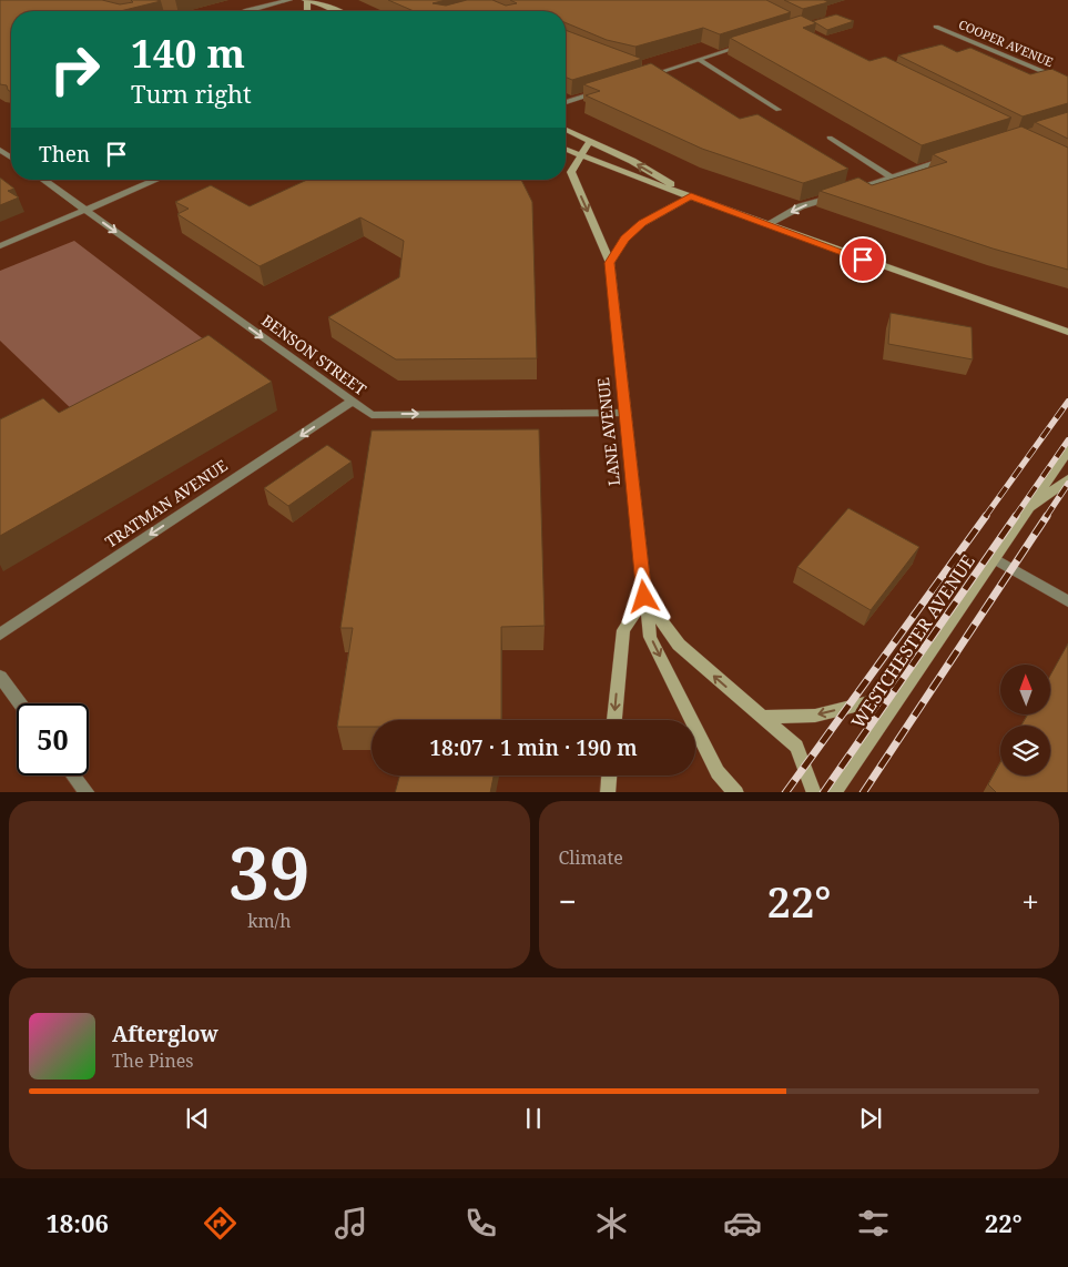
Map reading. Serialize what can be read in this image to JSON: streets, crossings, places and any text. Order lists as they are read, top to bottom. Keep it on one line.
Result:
{"streets":{"main road":["LANE AVENUE","WESTCHESTER AVENUE"],"street":["COOPER AVENUE","BENSON STREET","TRATMAN AVENUE"]},"crossings":[["BENSON STREET","LANE AVENUE"],["BENSON STREET","TRATMAN AVENUE"]],"one_way":["BENSON STREET","TRATMAN AVENUE"],"north":"top","page":{"turn":["140 m","Turn right"],"then":"Then","limit":"50","trip":"18:07 · 1 min · 190 m","tile":[["39","km/h"],"Climate"],"heat":["−","22°","+"],"song":["Afterglow","The Pines"],"tabs":["18:06","22°"]}}
